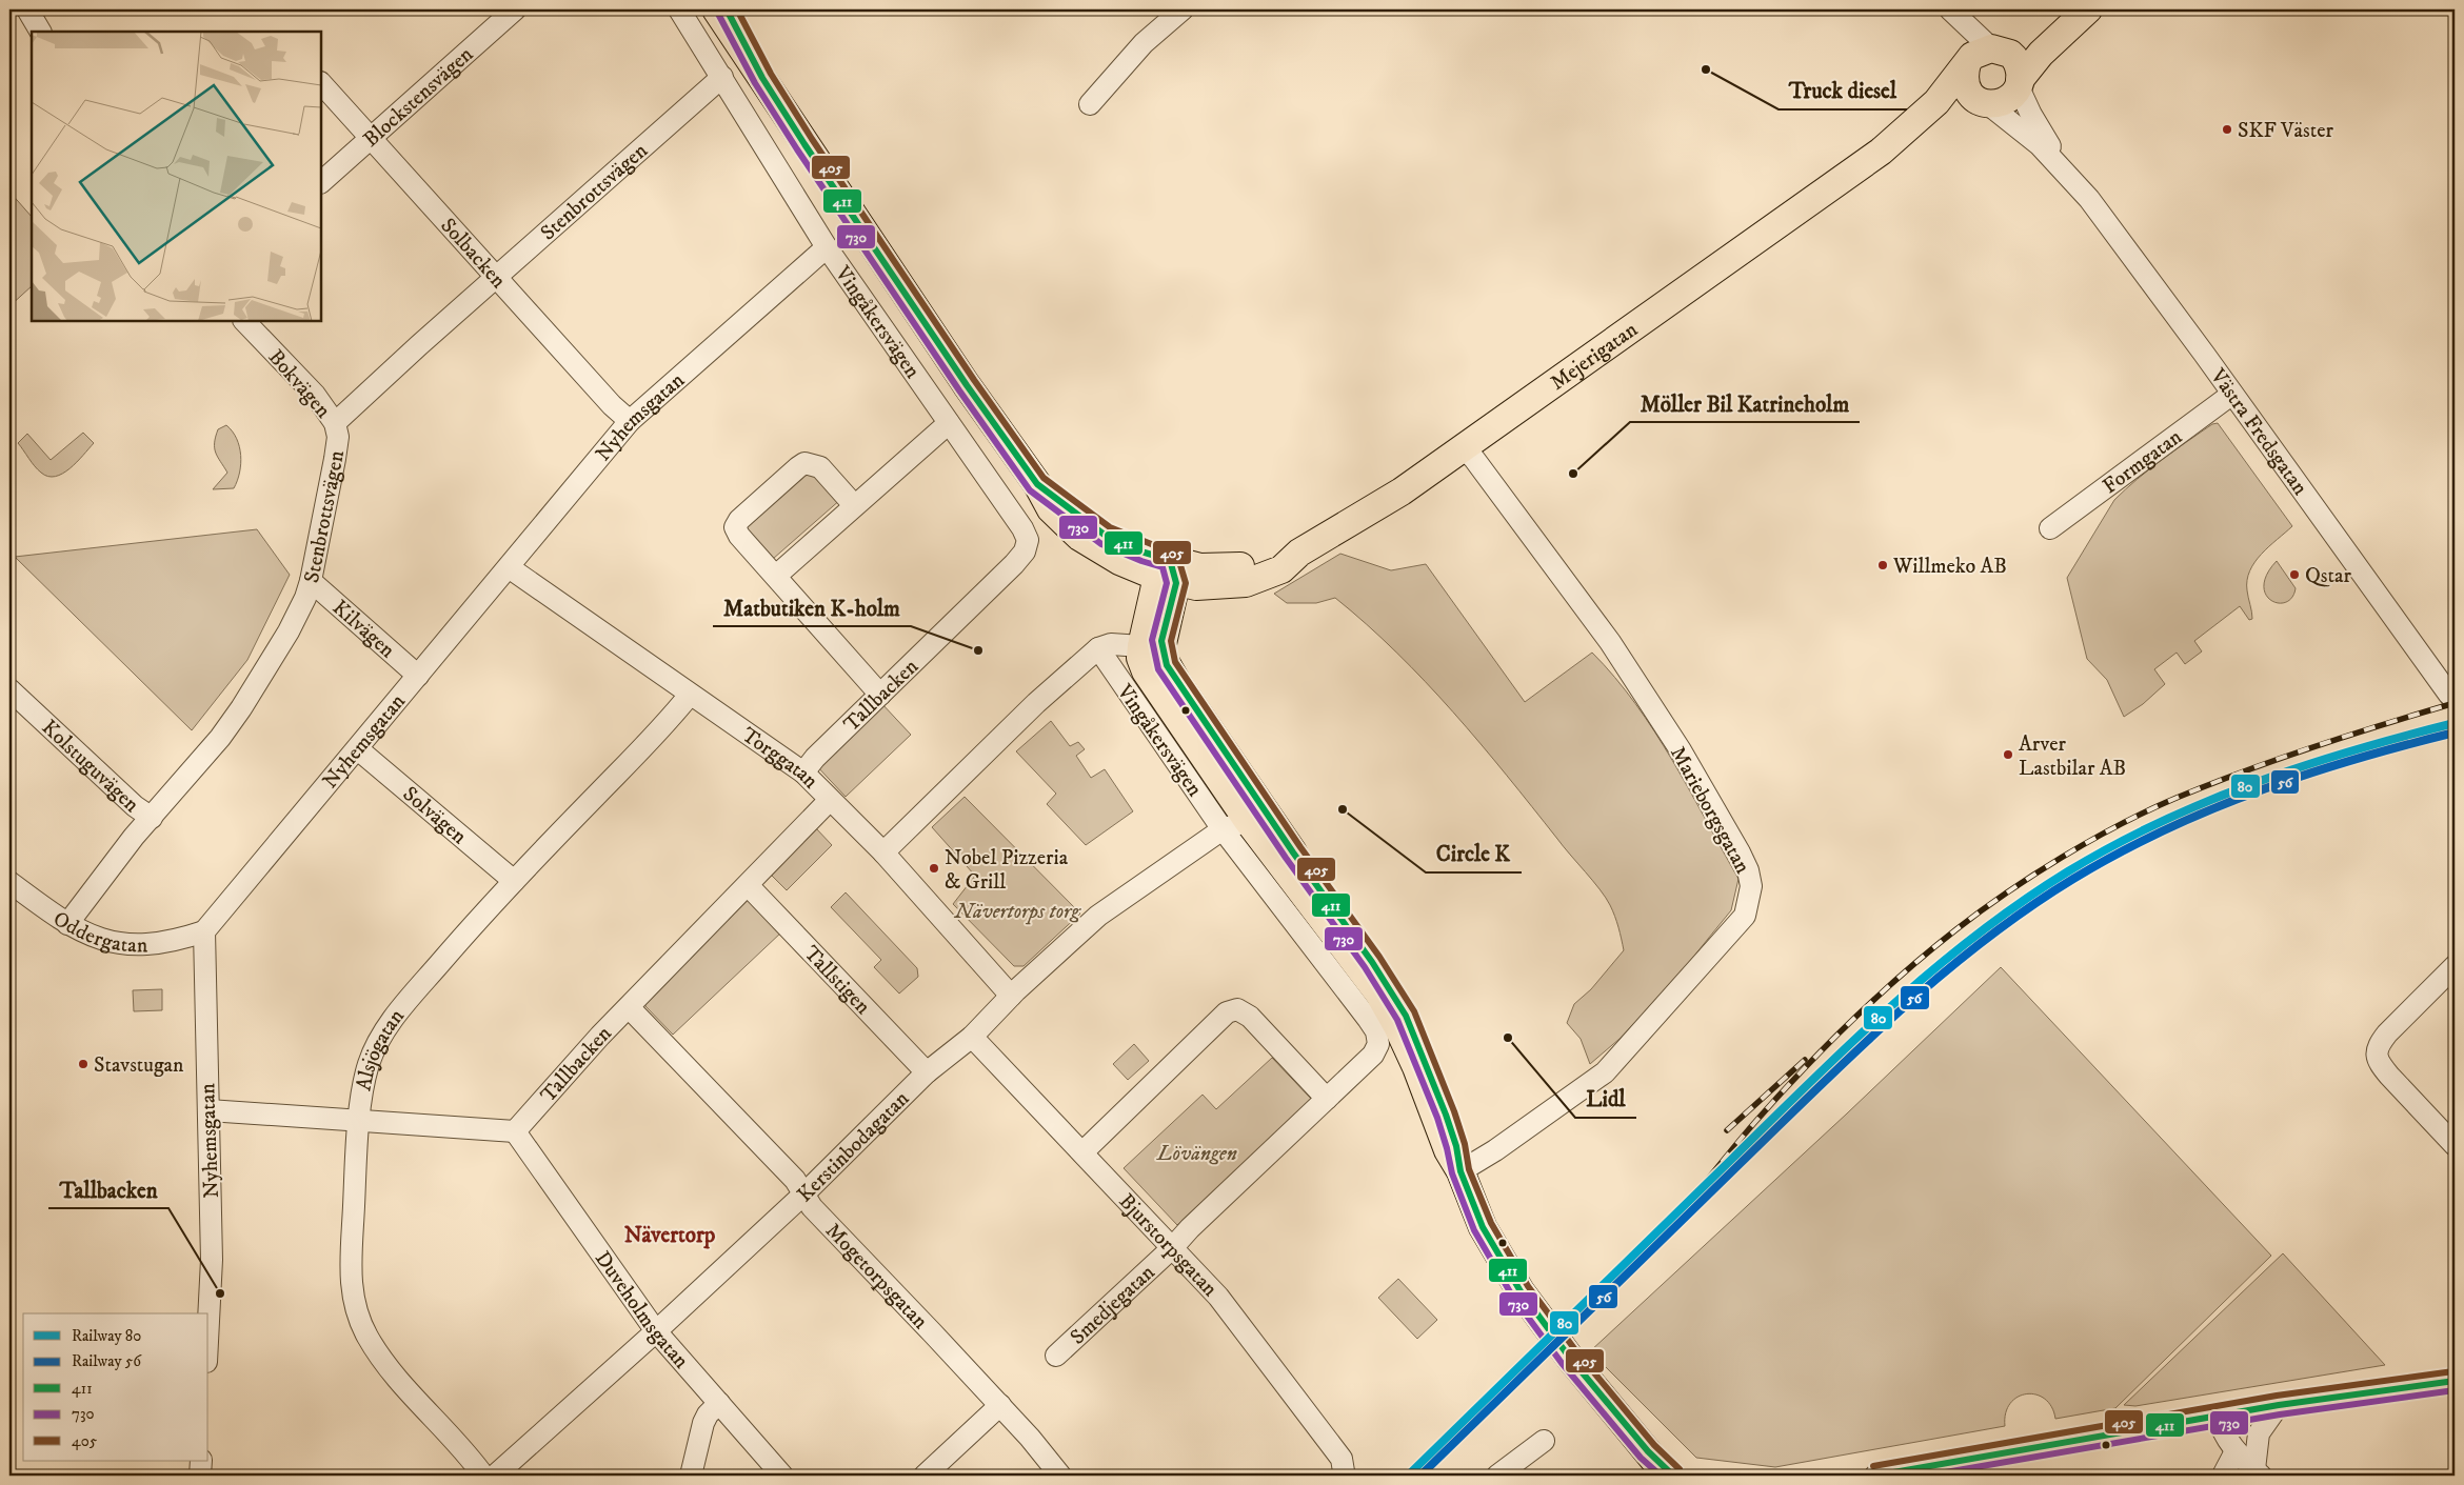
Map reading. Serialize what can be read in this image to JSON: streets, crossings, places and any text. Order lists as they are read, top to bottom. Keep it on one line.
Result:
{"streets":{"main road":["Vingåkersvägen","Mejerigatan"],"street":["Blockstensvägen","Stenbrottsvägen","Solbacken","Bokvägen","Nyhemsgatan","Västra Fredsgatan","Formgatan","Kilvägen","Tallbacken","Torggatan","Kolstuguvägen","Marieborgsgatan","Solvägen","Oddergatan","Tallstigen","Alsjögatan","Kerstinbodagatan","Bjurstorpsgatan","Mogetorpsgatan","Smedjegatan","Duveholmsgatan"]},"crossings":[["Blockstensvägen","Solbacken"],["Stenbrottsvägen","Solbacken"],["Stenbrottsvägen","Vingåkersvägen"],["Stenbrottsvägen","Bokvägen"],["Stenbrottsvägen","Kilvägen"],["Stenbrottsvägen","Kolstuguvägen"],["Stenbrottsvägen","Oddergatan"],["Solbacken","Nyhemsgatan"],["Vingåkersvägen","Mejerigatan"],["Vingåkersvägen","Nyhemsgatan"],["Vingåkersvägen","Tallbacken"],["Vingåkersvägen","Marieborgsgatan"],["Vingåkersvägen","Kerstinbodagatan"],["Vingåkersvägen","Smedjegatan"],["Mejerigatan","Västra Fredsgatan"],["Mejerigatan","Marieborgsgatan"],["Nyhemsgatan","Kilvägen"],["Nyhemsgatan","Torggatan"],["Nyhemsgatan","Solvägen"],["Nyhemsgatan","Oddergatan"],["Västra Fredsgatan","Formgatan"],["Tallbacken","Torggatan"],["Tallbacken","Tallstigen"],["Tallbacken","Mogetorpsgatan"],["Tallbacken","Duveholmsgatan"],["Torggatan","Alsjögatan"],["Torggatan","Kerstinbodagatan"],["Solvägen","Alsjögatan"],["Tallstigen","Kerstinbodagatan"],["Kerstinbodagatan","Bjurstorpsgatan"],["Kerstinbodagatan","Mogetorpsgatan"],["Kerstinbodagatan","Duveholmsgatan"],["Bjurstorpsgatan","Smedjegatan"]],"districts":["Nävertorp"],"parks":["Nävertorps torg","Lövängen"],"places":["Truck diesel","SKF Väster","Möller Bil Katrineholm","Willmeko AB","Qstar","Matbutiken K-holm","Arver Lastbilar AB","Circle K","Nobel Pizzeria & Grill","Lidl","Stavstugan","Tallbacken"],"lines":["transit line 411","transit line 405","transit line 730","rail line 80","rail line 56"],"legend":["Railway 80","Railway 56","411","730","405"]}
